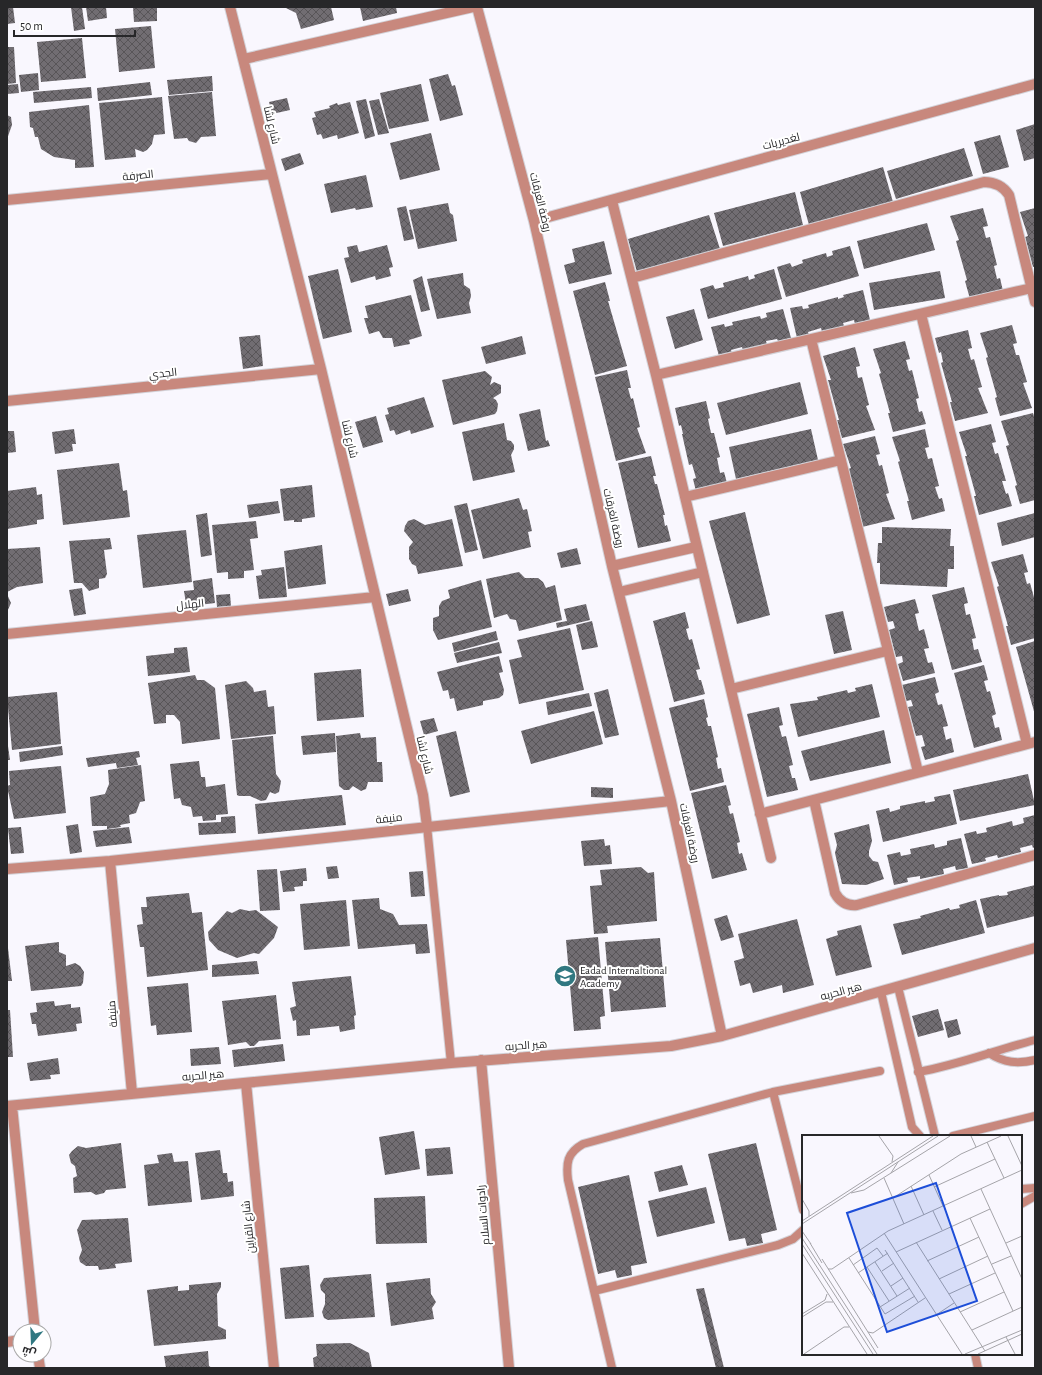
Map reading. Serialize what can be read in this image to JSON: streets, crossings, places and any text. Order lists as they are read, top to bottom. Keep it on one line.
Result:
{"streets":{"street":["شارع لشا","لغديريات","الصرفة","روضة الغرقات","الجدي","الهلال","منيفة","هير الحربه","رادوات السلام","شارع القراين"]},"crossings":[["شارع لشا","الصرفة"],["شارع لشا","الجدي"],["شارع لشا","الهلال"],["شارع لشا","منيفة"],["لغديريات","روضة الغرقات"],["روضة الغرقات","منيفة"],["روضة الغرقات","هير الحربه"],["منيفة","هير الحربه"],["هير الحربه","رادوات السلام"],["هير الحربه","شارع القراين"]],"places":{"school or university":["Eadad Internaltional Academy"]},"scale_bar":"50 m","north":"bottom"}
